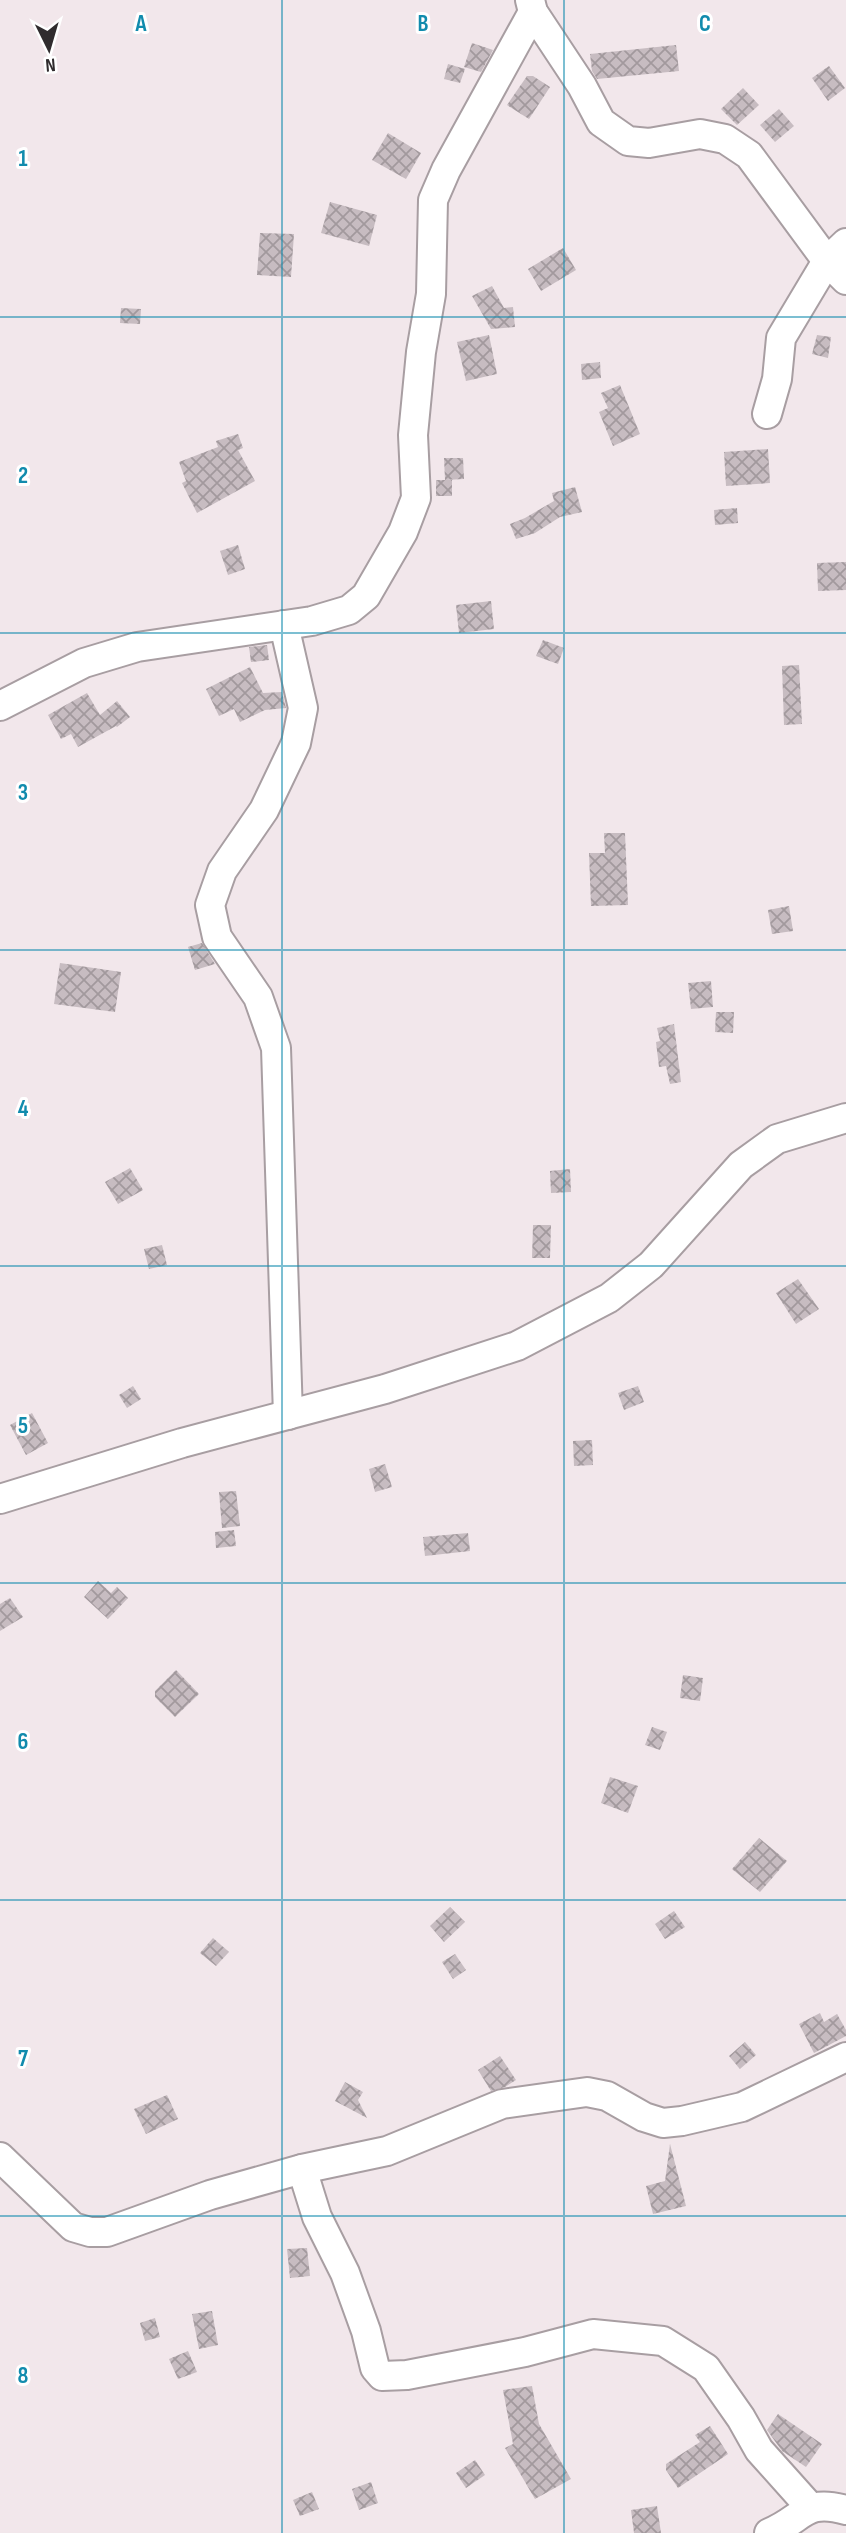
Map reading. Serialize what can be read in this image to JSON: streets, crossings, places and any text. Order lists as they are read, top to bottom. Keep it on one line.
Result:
{"north":"bottom","grid":{"columns":["A","B","C"],"rows":["1","2","3","4","5","6","7","8"]}}
